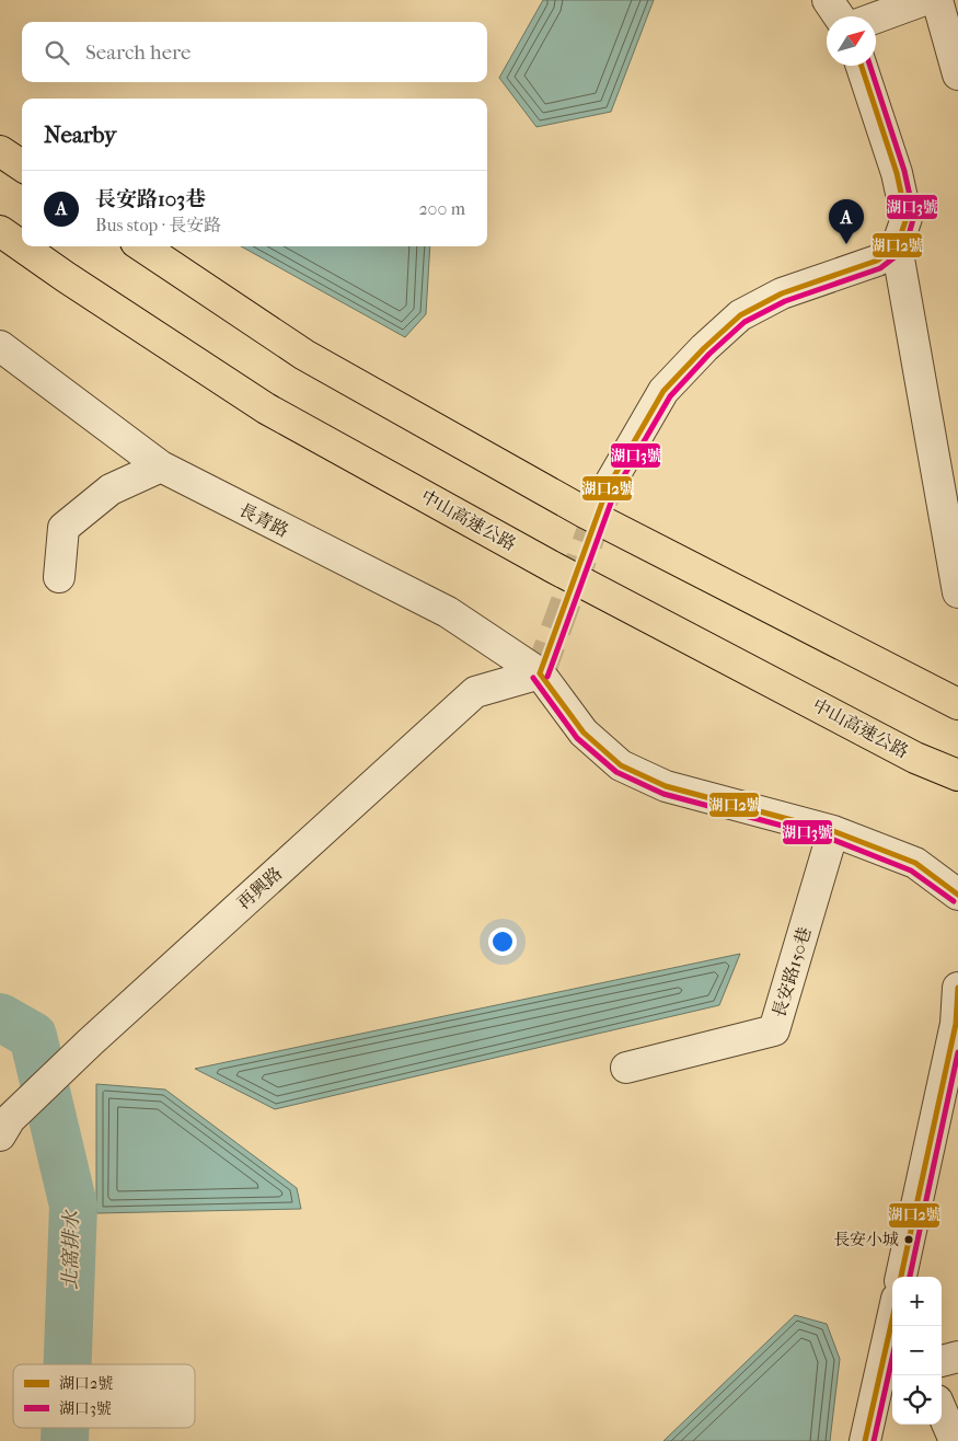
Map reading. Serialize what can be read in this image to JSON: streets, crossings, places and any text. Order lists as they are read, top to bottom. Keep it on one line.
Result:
{"streets":{"highway":["中山高速公路"],"street":["長青路","再興路","長安路150巷"]},"crossings":[["長青路","再興路"]],"water":["北窩排水"],"places":["長安小城"],"lines":["transit line 湖口2號","transit line 湖口3號"],"legend":["湖口2號","湖口3號"],"north":"top right","page":{"search":"Search here","heading":"Nearby","list":[{"mark":"A","name":"長安路103巷","note":"Bus stop · 長安路","value":"200 m"}],"pins":"A","map_buttons":["+","−"]}}
